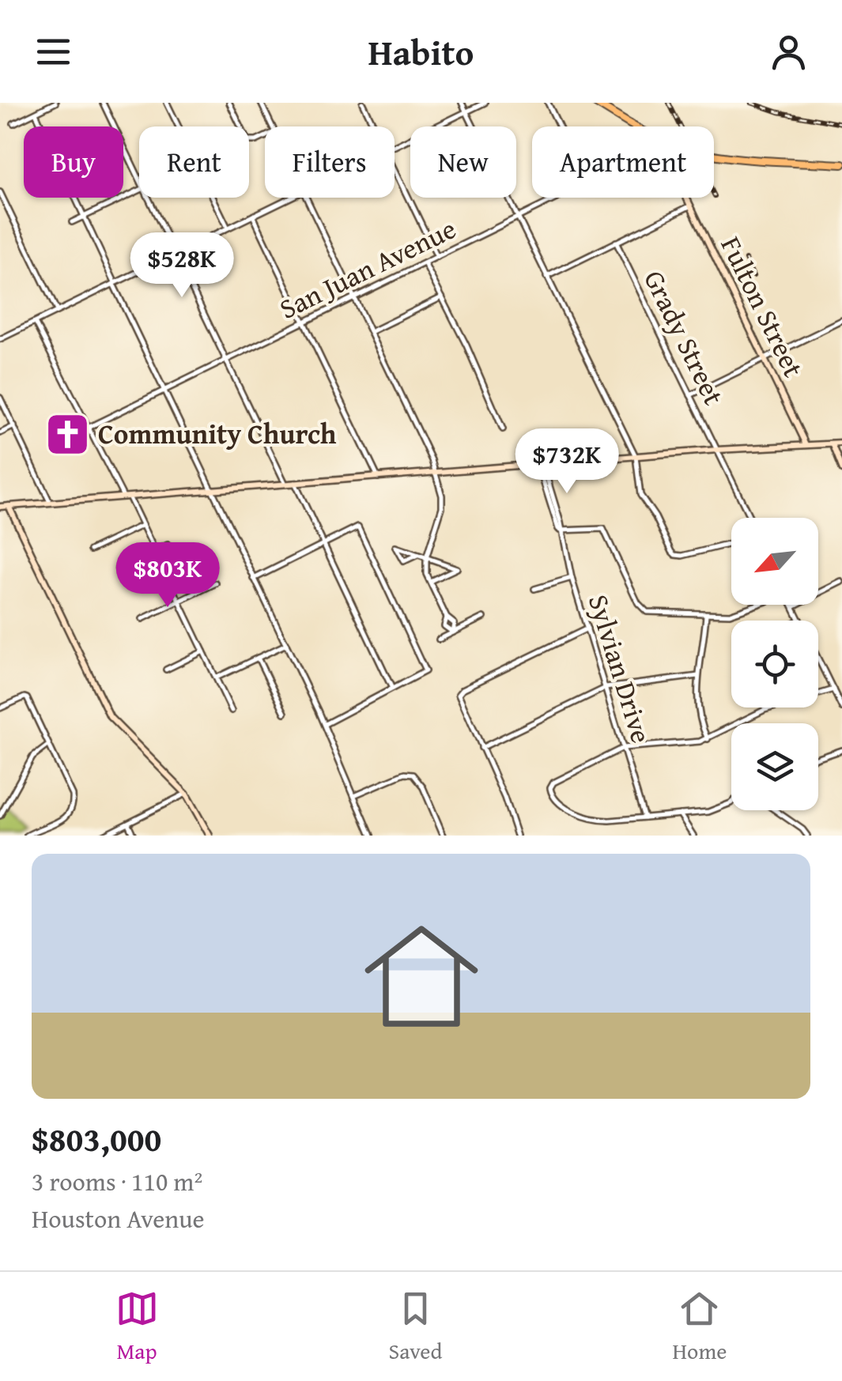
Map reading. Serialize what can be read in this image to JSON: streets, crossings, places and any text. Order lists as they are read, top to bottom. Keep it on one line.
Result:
{"streets":{"street":["San Juan Avenue","Fulton Street","Grady Street","Sylvian Drive"]},"places":{"church":["Community Church"]},"north":"bottom left","page":{"header":"Habito","chip":["Buy","Rent","Filters","New","Apartment"],"price":["$528K","$732K","$803K"],"list":[{"name":"$803,000","note":"3 rooms · 110 m² · Houston Avenue"}],"tabs":["Map","Saved","Home"]}}
